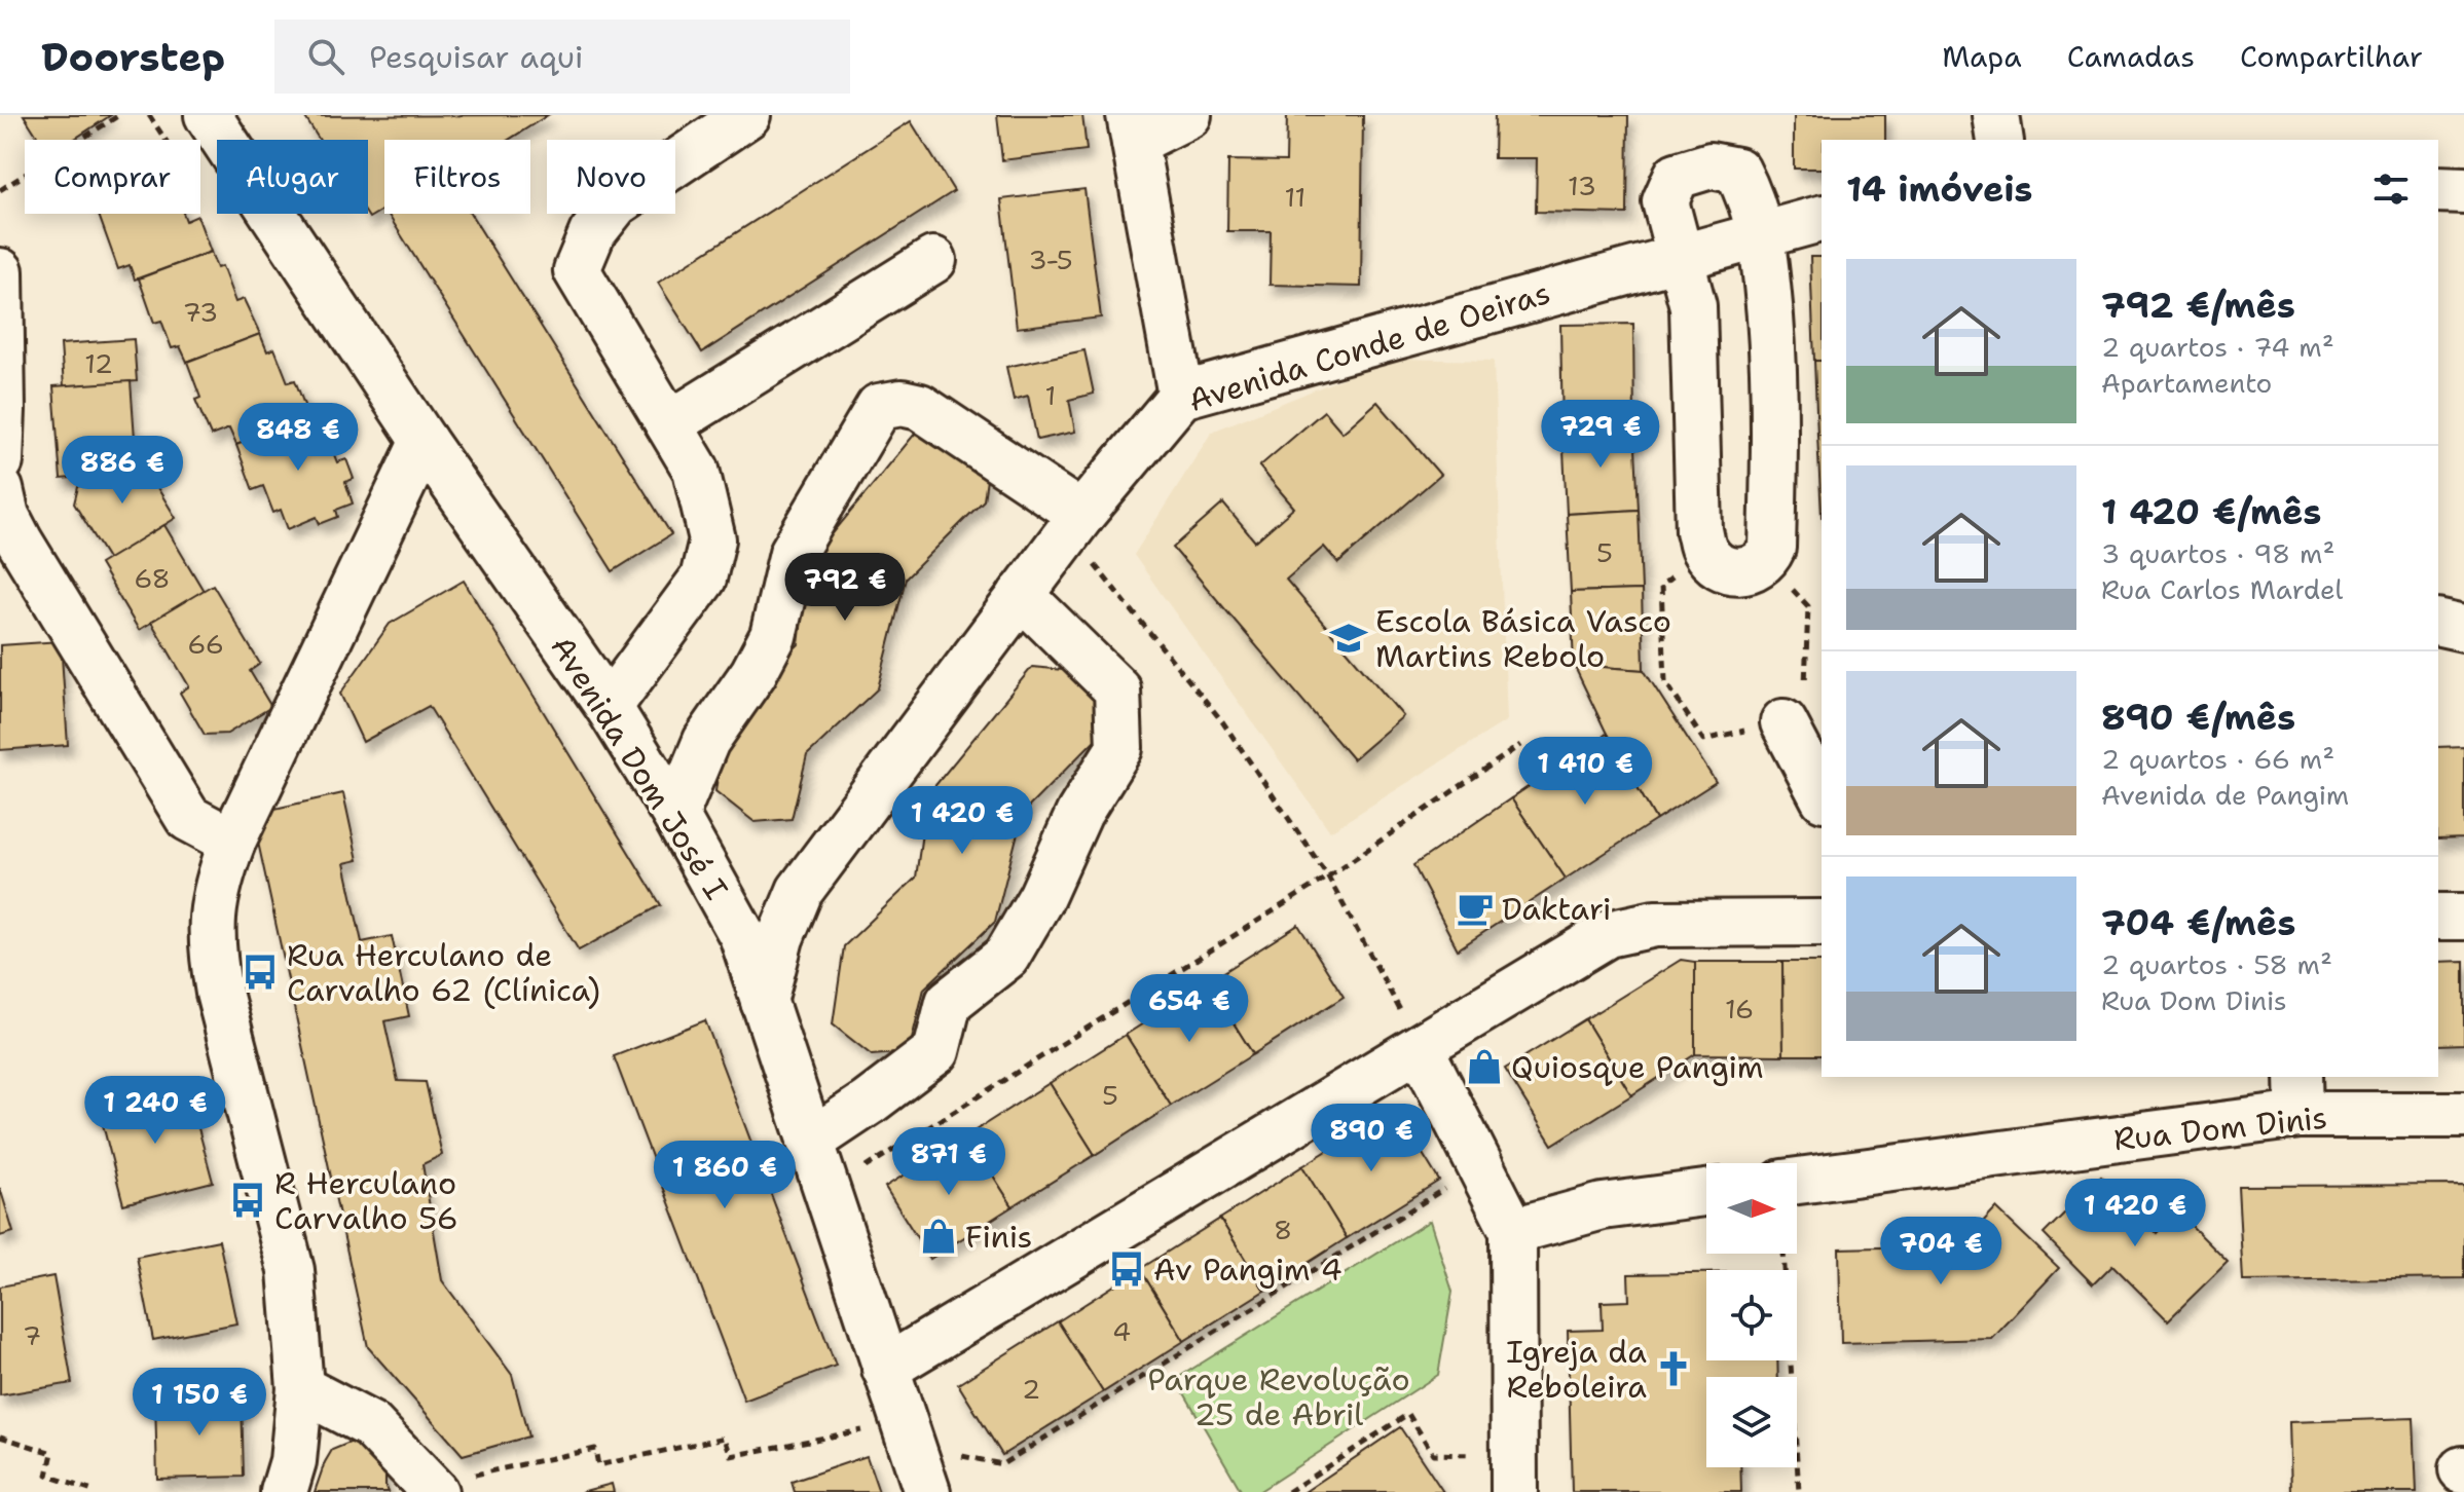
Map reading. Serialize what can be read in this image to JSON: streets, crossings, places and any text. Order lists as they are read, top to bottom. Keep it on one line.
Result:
{"streets":{"street":["Avenida Conde de Oeiras","Avenida Dom José I","Rua Dom Dinis"]},"crossings":[["Avenida Conde de Oeiras","Avenida Dom José I"]],"parks":["Parque Revolução 25 de Abril"],"places":{"school or university":["Escola Básica Vasco Martins Rebolo"],"cafe":["Daktari"],"bus stop":["Rua Herculano de Carvalho 62 (Clínica)","R Herculano Carvalho 56","Av Pangim 4"],"shop":["Quiosque Pangim","Finis"],"church":["Igreja da Reboleira"]},"house_numbers":["13","11","3-5","73","12","1","5","68","66","16","5","8","4","7","2"],"north":"right","page":{"header":"Doorstep","search":"Pesquisar aqui","nav":["Mapa","Camadas","Compartilhar"],"chip":["Comprar","Alugar","Filtros","Novo"],"heading":"14 imóveis","list":[{"name":"792 €/mês","note":"2 quartos · 74 m² · Apartamento"},{"name":"1 420 €/mês","note":"3 quartos · 98 m² · Rua Carlos Mardel"},{"name":"890 €/mês","note":"2 quartos · 66 m² · Avenida de Pangim"},{"name":"704 €/mês","note":"2 quartos · 58 m² · Rua Dom Dinis"}],"price":["729 €","848 €","886 €","792 €","1 410 €","1 420 €","654 €","1 240 €","890 €","871 €","1 860 €","1 420 €","704 €","1 150 €"]}}
